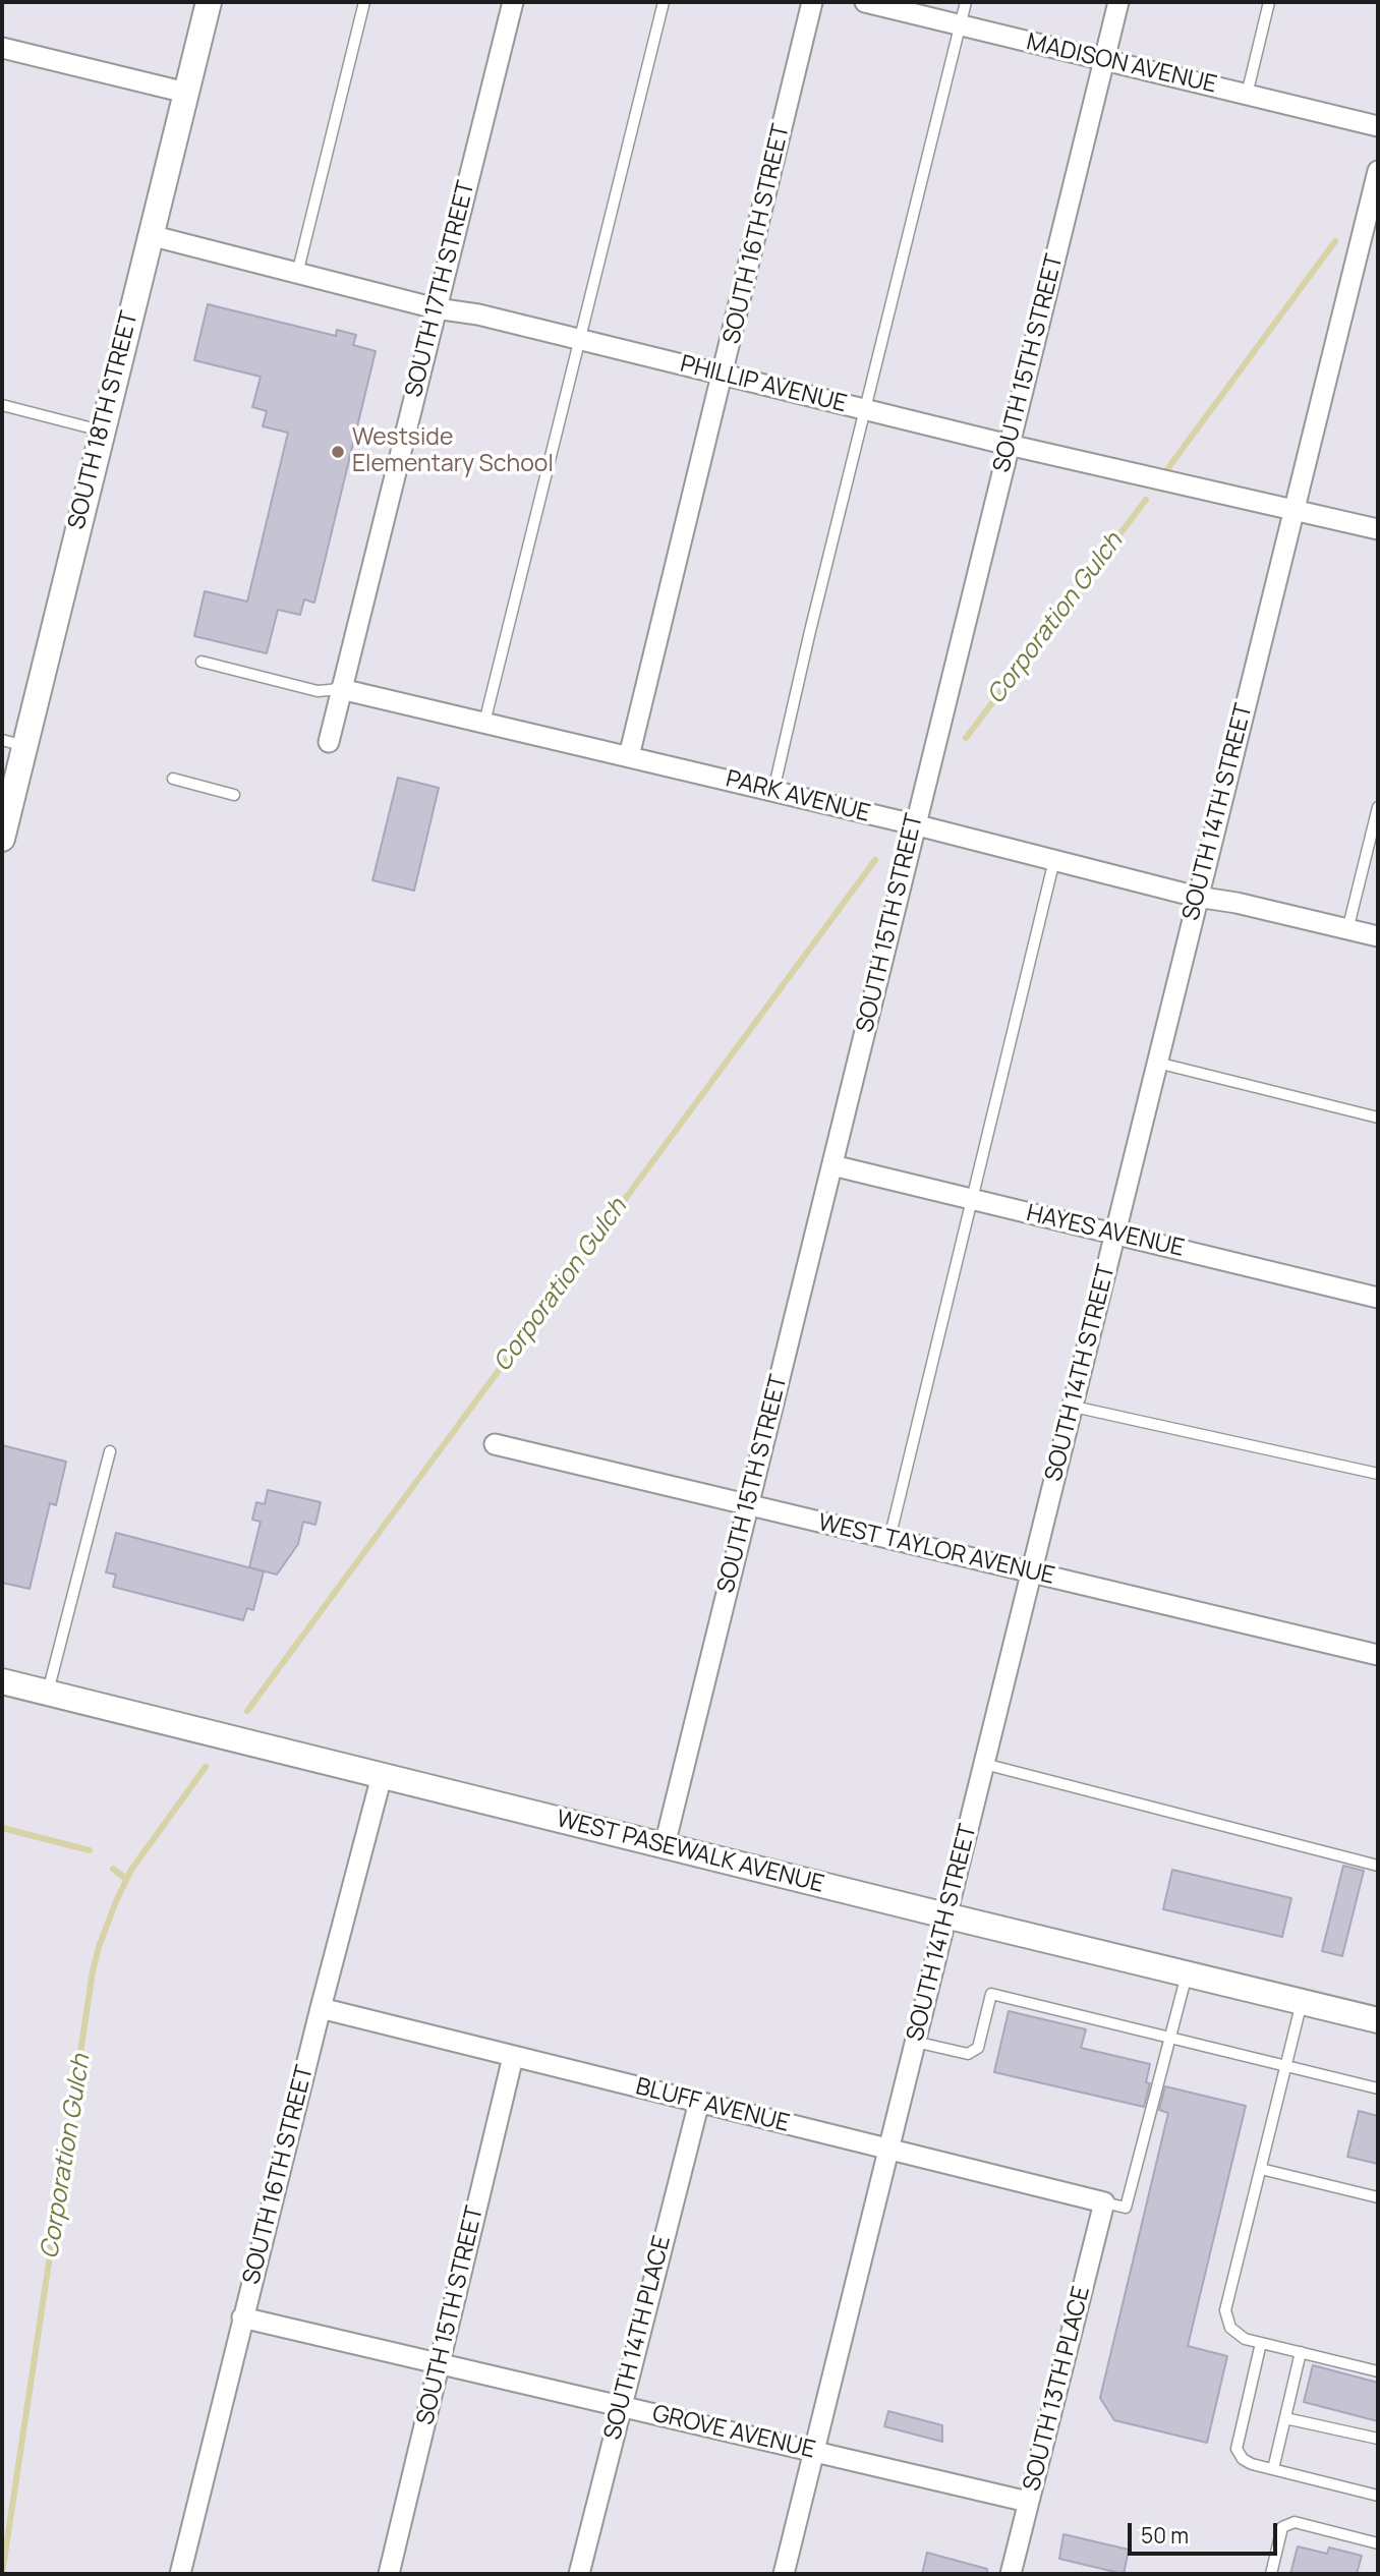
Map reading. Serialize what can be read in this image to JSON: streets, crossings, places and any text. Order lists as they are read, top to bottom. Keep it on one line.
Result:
{"streets":{"street":["MADISON AVENUE","SOUTH 16TH STREET","SOUTH 17TH STREET","SOUTH 15TH STREET","PHILLIP AVENUE","SOUTH 18TH STREET","PARK AVENUE","SOUTH 14TH STREET","HAYES AVENUE","WEST TAYLOR AVENUE","WEST PASEWALK AVENUE","BLUFF AVENUE","SOUTH 14TH PLACE","SOUTH 13TH PLACE","GROVE AVENUE"]},"crossings":[["MADISON AVENUE","SOUTH 15TH STREET"],["SOUTH 16TH STREET","PHILLIP AVENUE"],["SOUTH 16TH STREET","PARK AVENUE"],["SOUTH 16TH STREET","WEST PASEWALK AVENUE"],["SOUTH 16TH STREET","BLUFF AVENUE"],["SOUTH 16TH STREET","GROVE AVENUE"],["SOUTH 17TH STREET","PHILLIP AVENUE"],["SOUTH 17TH STREET","PARK AVENUE"],["SOUTH 15TH STREET","PHILLIP AVENUE"],["SOUTH 15TH STREET","PARK AVENUE"],["SOUTH 15TH STREET","HAYES AVENUE"],["SOUTH 15TH STREET","WEST TAYLOR AVENUE"],["SOUTH 15TH STREET","WEST PASEWALK AVENUE"],["SOUTH 15TH STREET","BLUFF AVENUE"],["SOUTH 15TH STREET","GROVE AVENUE"],["PHILLIP AVENUE","SOUTH 18TH STREET"],["PHILLIP AVENUE","SOUTH 14TH STREET"],["PARK AVENUE","SOUTH 14TH STREET"],["SOUTH 14TH STREET","HAYES AVENUE"],["SOUTH 14TH STREET","WEST TAYLOR AVENUE"],["SOUTH 14TH STREET","WEST PASEWALK AVENUE"],["SOUTH 14TH STREET","BLUFF AVENUE"],["SOUTH 14TH STREET","GROVE AVENUE"],["BLUFF AVENUE","SOUTH 14TH PLACE"],["BLUFF AVENUE","SOUTH 13TH PLACE"],["SOUTH 14TH PLACE","GROVE AVENUE"],["SOUTH 13TH PLACE","GROVE AVENUE"]],"water":["Corporation Gulch"],"places":["Westside Elementary School"],"scale_bar":"50 m"}
